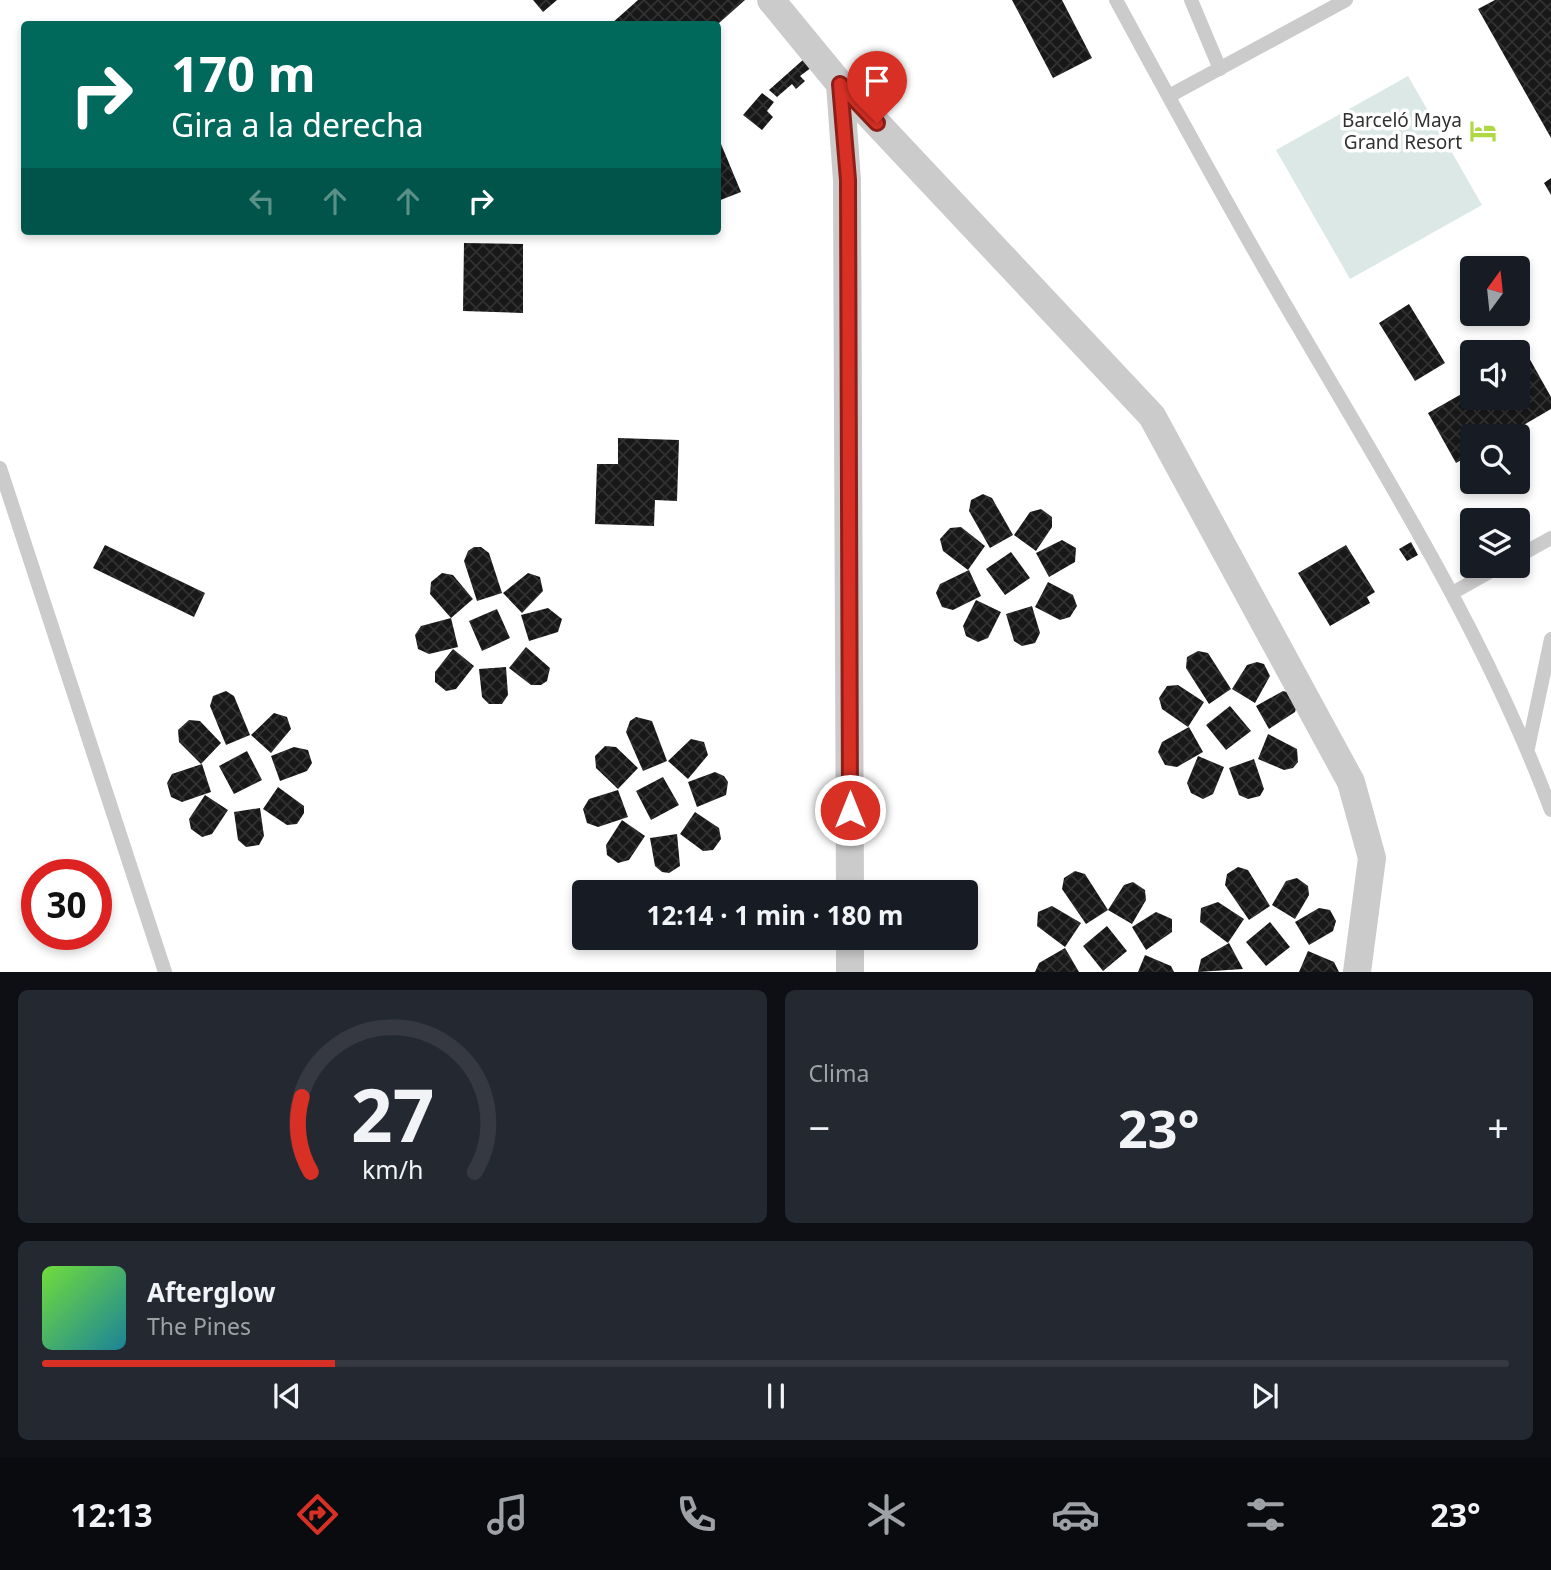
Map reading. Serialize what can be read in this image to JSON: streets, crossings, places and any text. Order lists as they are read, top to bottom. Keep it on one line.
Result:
{"places":{"hotel":["Barceló Maya Grand Resort"]},"north":"top","page":{"turn":["170 m","Gira a la derecha"],"limit":"30","trip":"12:14 · 1 min · 180 m","tile":"Clima","heat":["−","23°","+"],"song":["Afterglow","The Pines"],"tabs":["12:13","23°"],"gauge":["27","km/h"]}}
